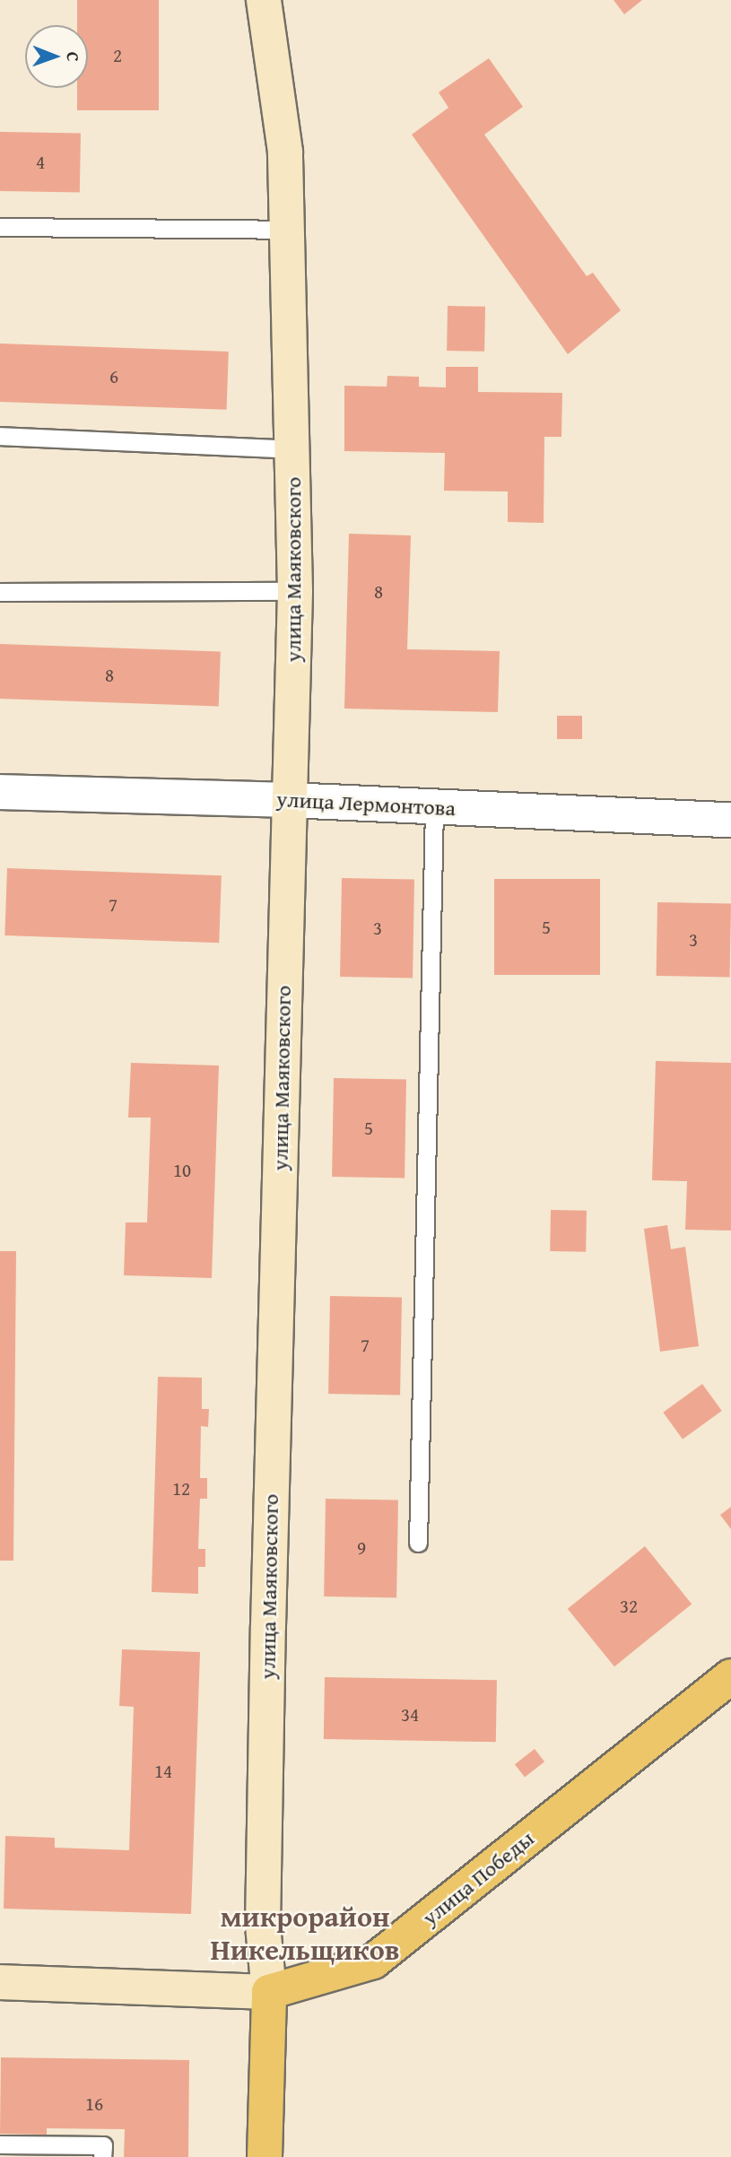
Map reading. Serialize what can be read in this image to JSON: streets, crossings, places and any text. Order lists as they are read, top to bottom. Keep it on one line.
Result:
{"streets":{"main road":["улица Маяковского","улица Победы"],"street":["улица Лермонтова"]},"crossings":[["улица Маяковского","улица Лермонтова"],["улица Маяковского","улица Победы"]],"districts":["микрорайон Никельщиков"],"house_numbers":["2","4","6","8","8","7","5","3","3","5","10","7","12","9","32","34","14","16"],"north":"right"}
